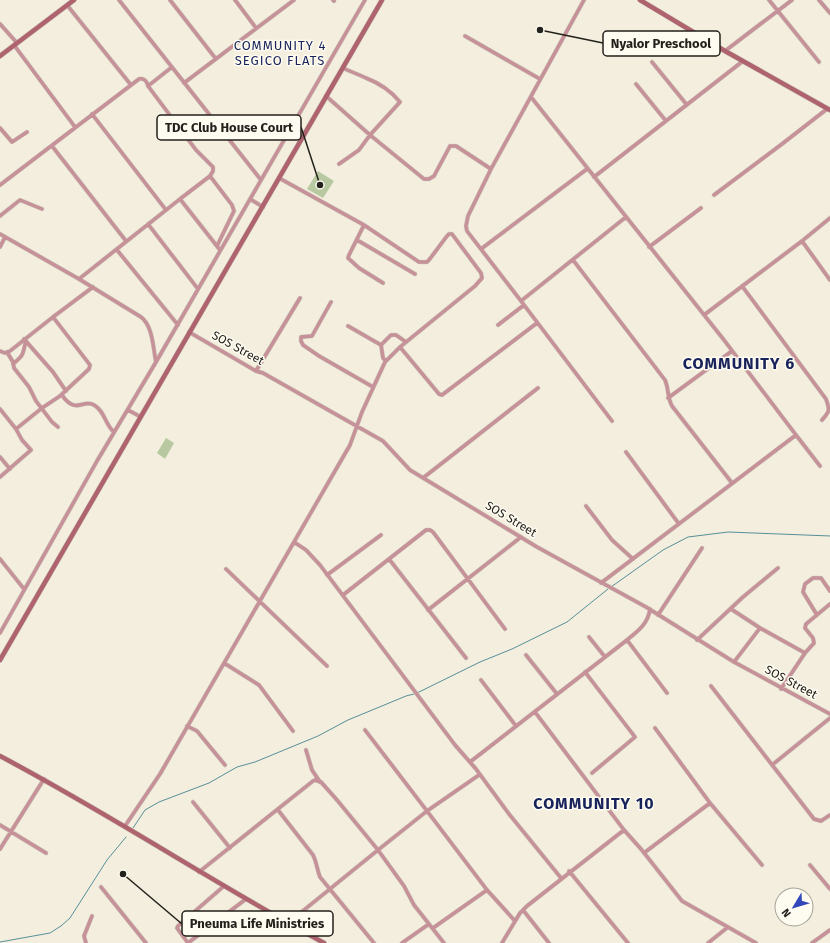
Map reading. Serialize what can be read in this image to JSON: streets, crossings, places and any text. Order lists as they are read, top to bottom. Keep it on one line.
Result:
{"streets":{"street":["SOS Street"]},"districts":["COMMUNITY 4 SEGICO FLATS","COMMUNITY 6","COMMUNITY 10"],"places":["Nyalor Preschool","TDC Club House Court","Pneuma Life Ministries"],"north":"bottom left"}
